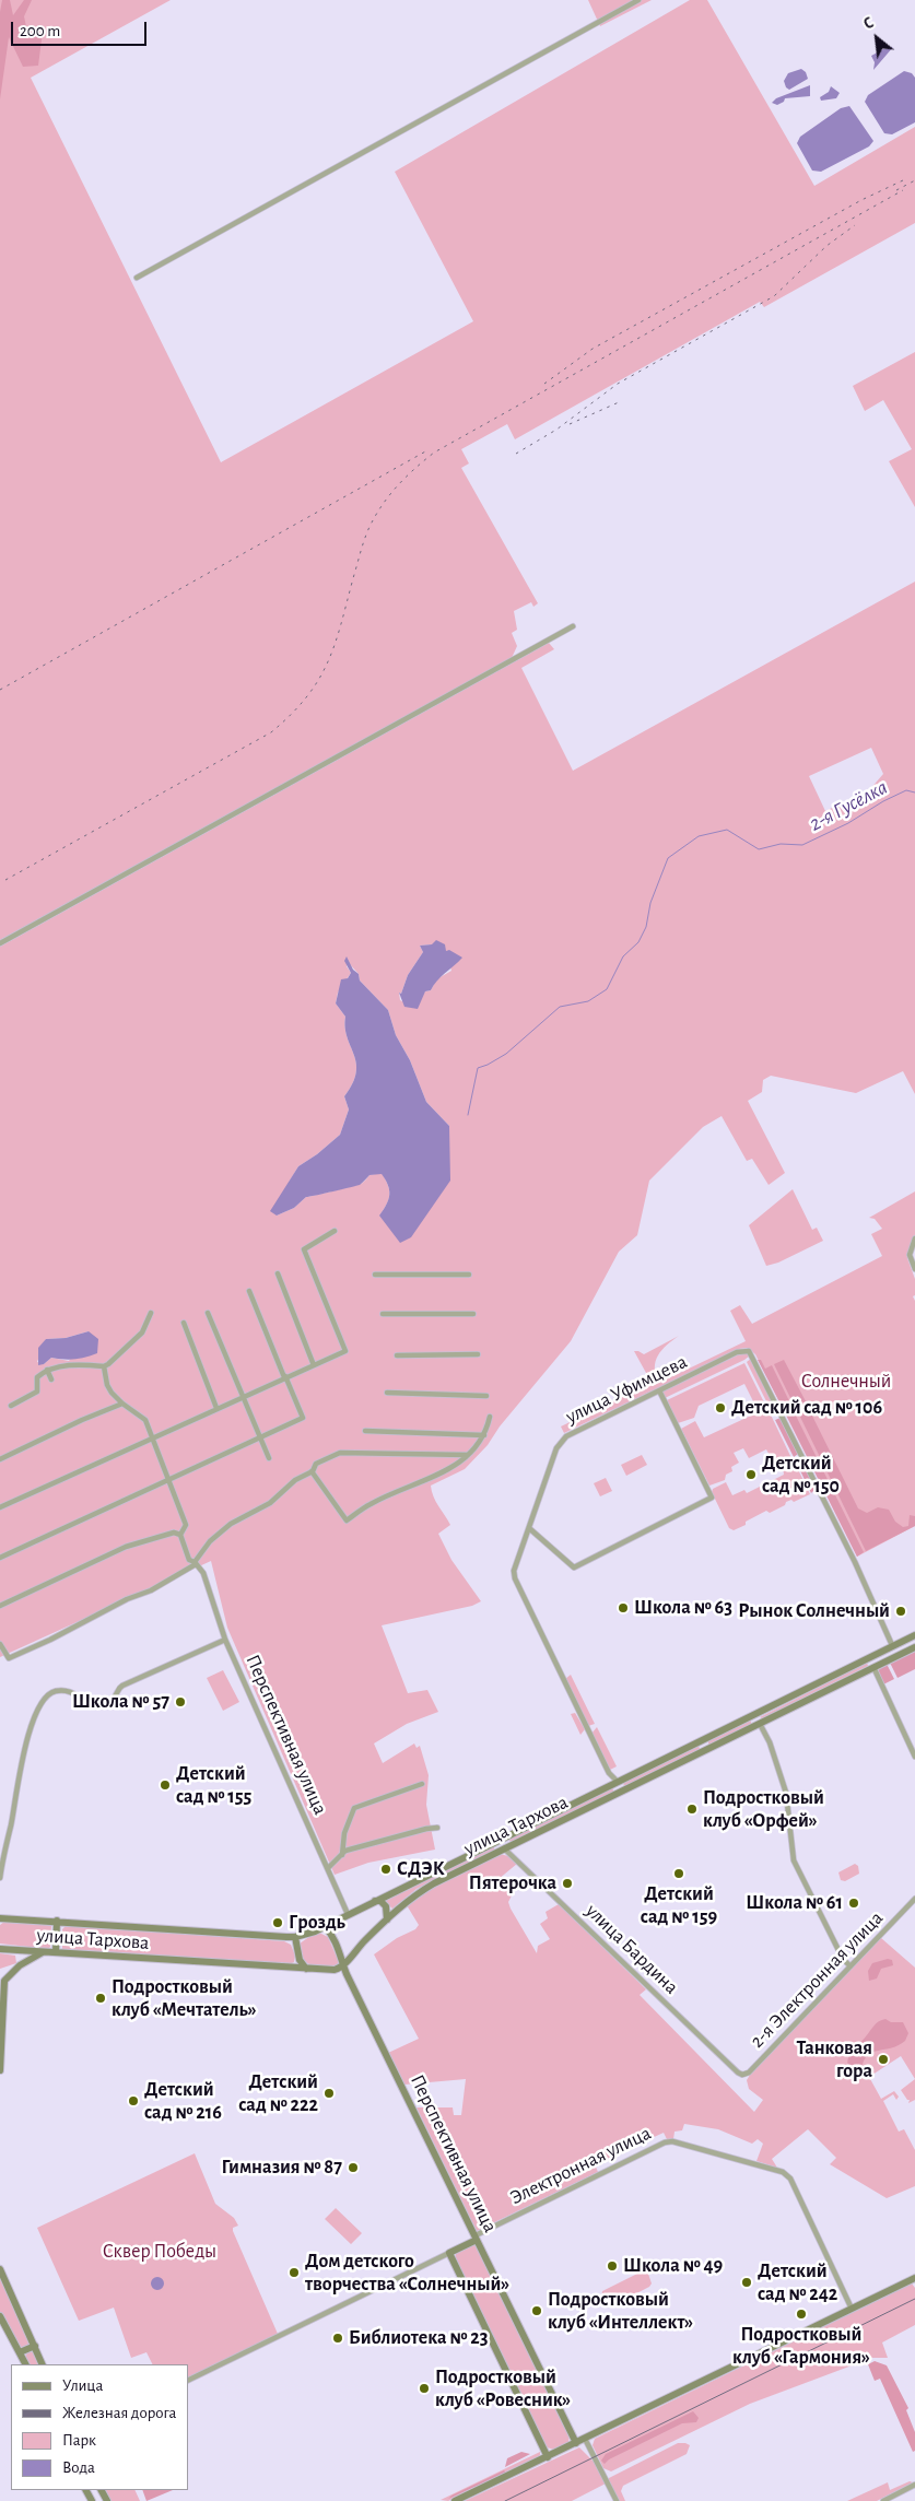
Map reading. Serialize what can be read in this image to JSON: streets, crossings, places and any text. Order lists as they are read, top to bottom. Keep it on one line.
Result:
{"streets":{"main road":["Перспективная улица","улица Тархова","Электронная улица"],"street":["улица Уфимцева","улица Бардина","2-я Электронная улица"]},"crossings":[["улица Уфимцева","улица Тархова"],["Перспективная улица","улица Тархова"],["Перспективная улица","Электронная улица"],["улица Тархова","улица Бардина"],["улица Бардина","2-я Электронная улица"]],"water":["2-я Гусёлка"],"parks":["Солнечный","Сквер Победы"],"places":["Детский сад № 106","Детский сад № 150","Школа № 63","Рынок Солнечный","Школа № 57","Детский сад № 155","Подростковый клуб «Орфей»","СДЭК","Детский сад № 159","Пятерочка","Школа № 61","Гроздь","Подростковый клуб «Мечтатель»","Танковая гора","Детский сад № 222","Детский сад № 216","Гимназия № 87","Школа № 49","Дом детского творчества «Солнечный»","Детский сад № 242","Подростковый клуб «Интеллект»","Подростковый клуб «Гармония»","Библиотека № 23","Подростковый клуб «Ровесник»"],"legend":["Улица","Железная дорога","Парк","Вода"],"scale_bar":"200 m","north":"top left"}
